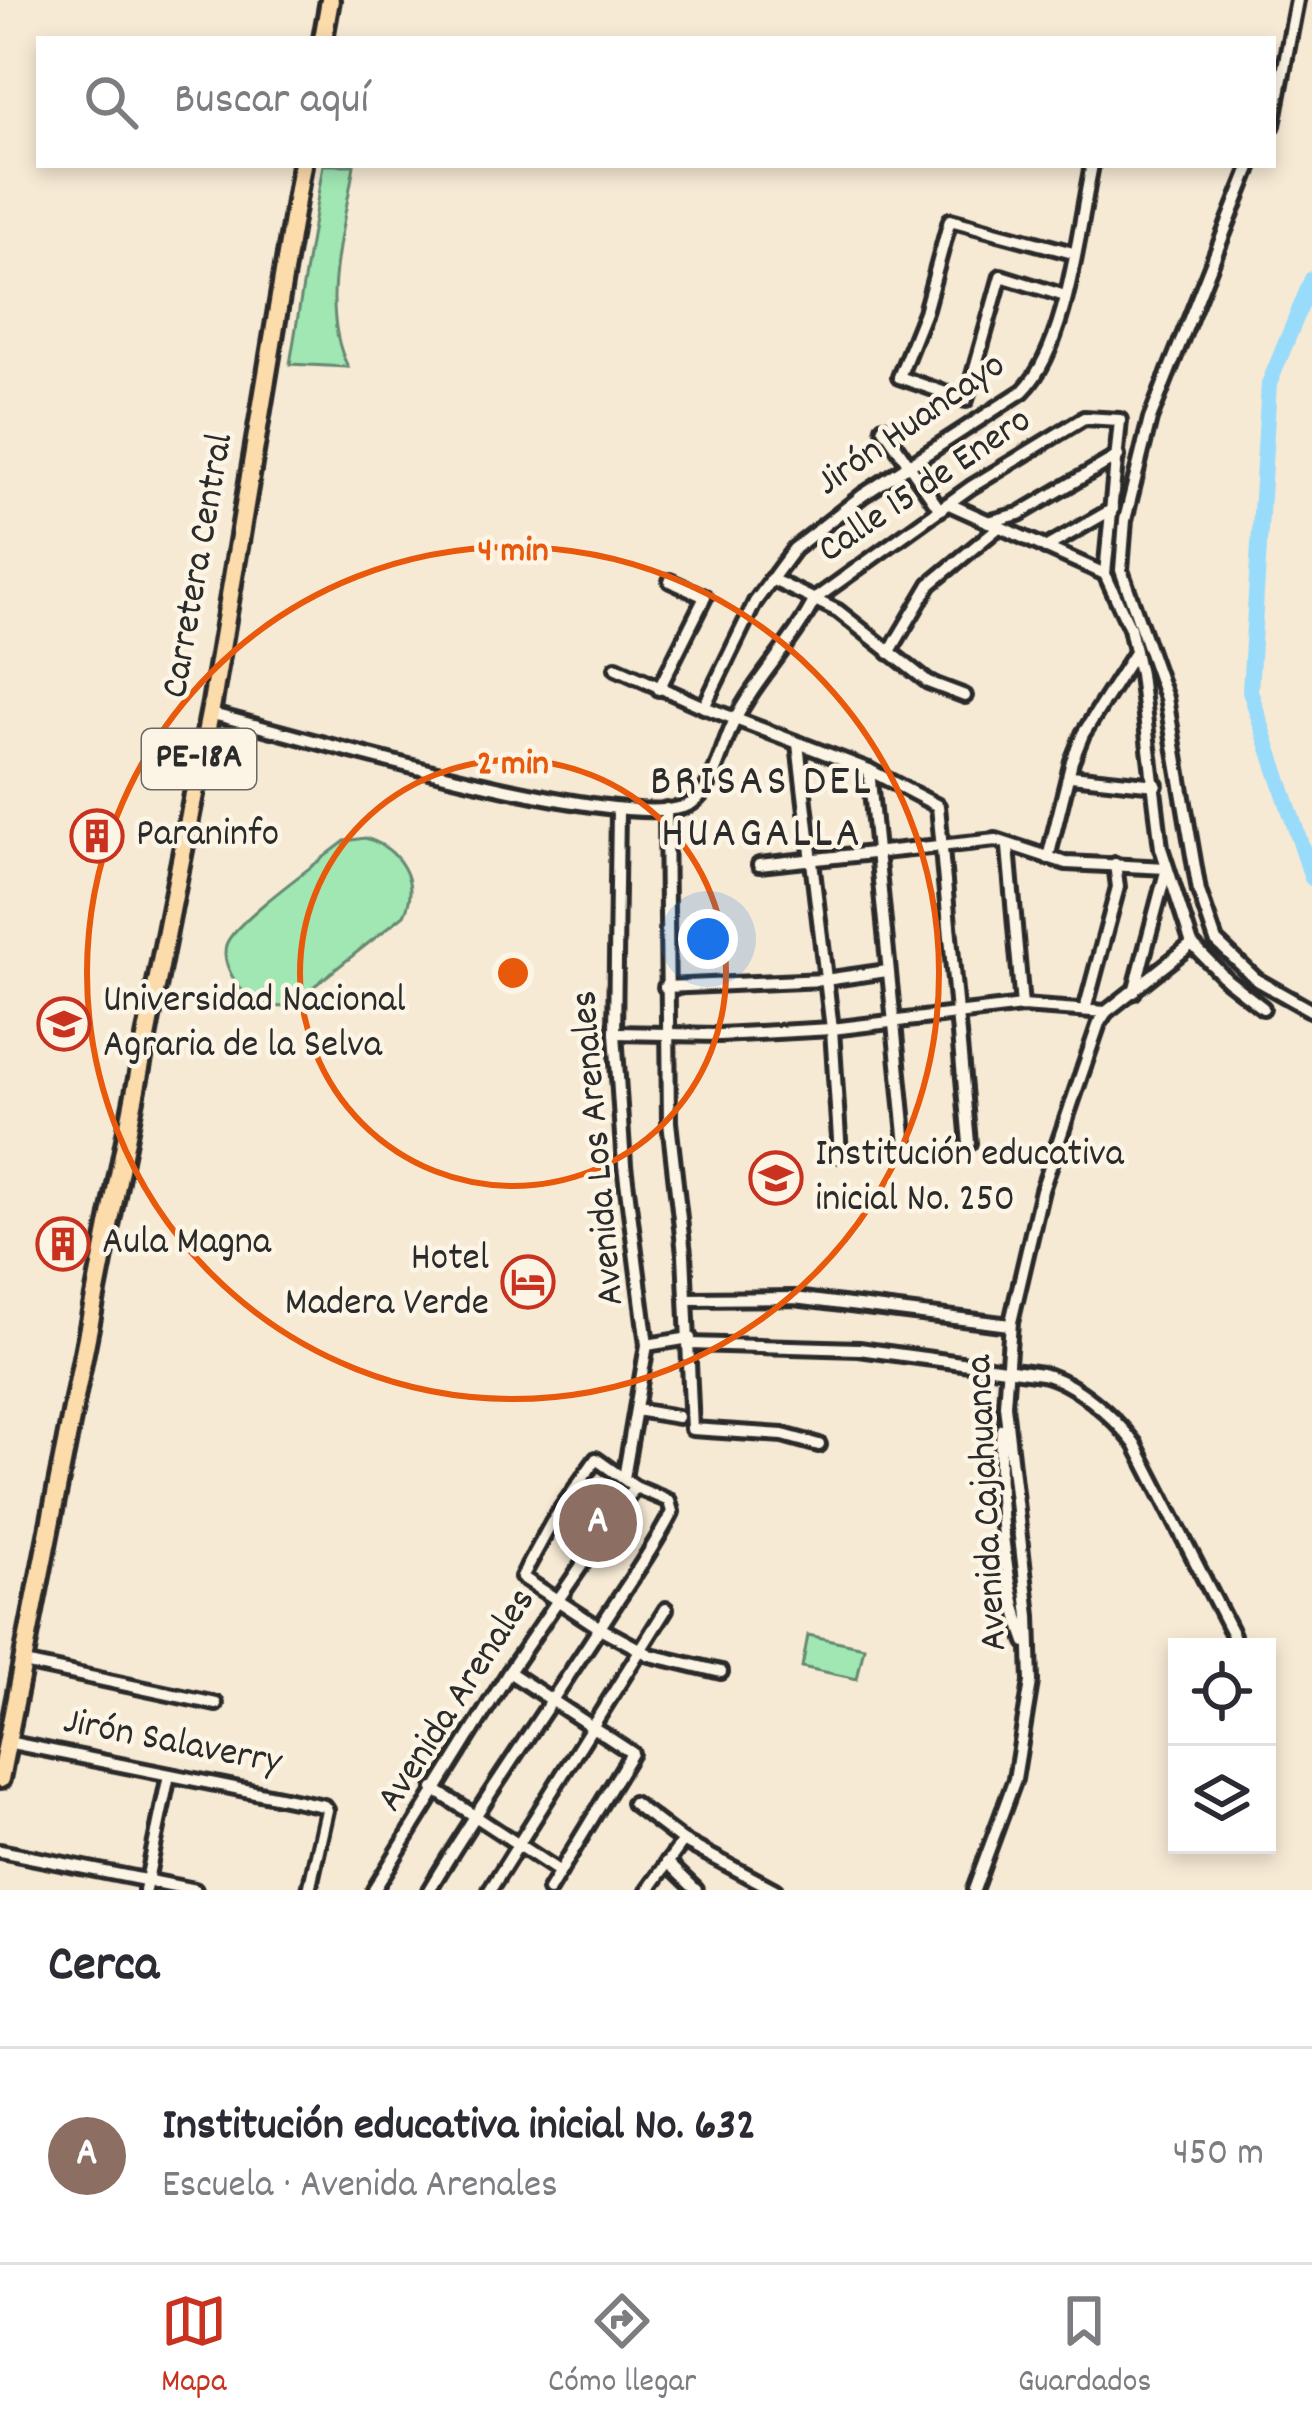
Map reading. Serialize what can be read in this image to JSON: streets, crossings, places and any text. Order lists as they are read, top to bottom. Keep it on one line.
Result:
{"streets":{"highway":["Carretera Central","PE-18A"],"street":["Jirón Huancayo","Calle 15 de Enero","Avenida Los Arenales","Avenida Cajahuanca","Avenida Arenales","Jirón Salaverry"]},"crossings":[["Carretera Central","PE-18A"],["PE-18A","Jirón Salaverry"],["Avenida Los Arenales","Avenida Arenales"]],"districts":["BRISAS DEL HUAGALLA"],"places":{"building":["Paraninfo","Aula Magna"],"school or university":["Universidad Nacional Agraria de la Selva","Institución educativa inicial No. 250"],"hotel":["Hotel Madera Verde"]},"page":{"search":"Buscar aquí","pins":"A","heading":"Cerca","list":[{"mark":"A","name":"Institución educativa inicial No. 632","note":"Escuela · Avenida Arenales","value":"450 m"}],"nav":["Mapa","Cómo llegar","Guardados"]},"rings":["4 min","2 min"]}
